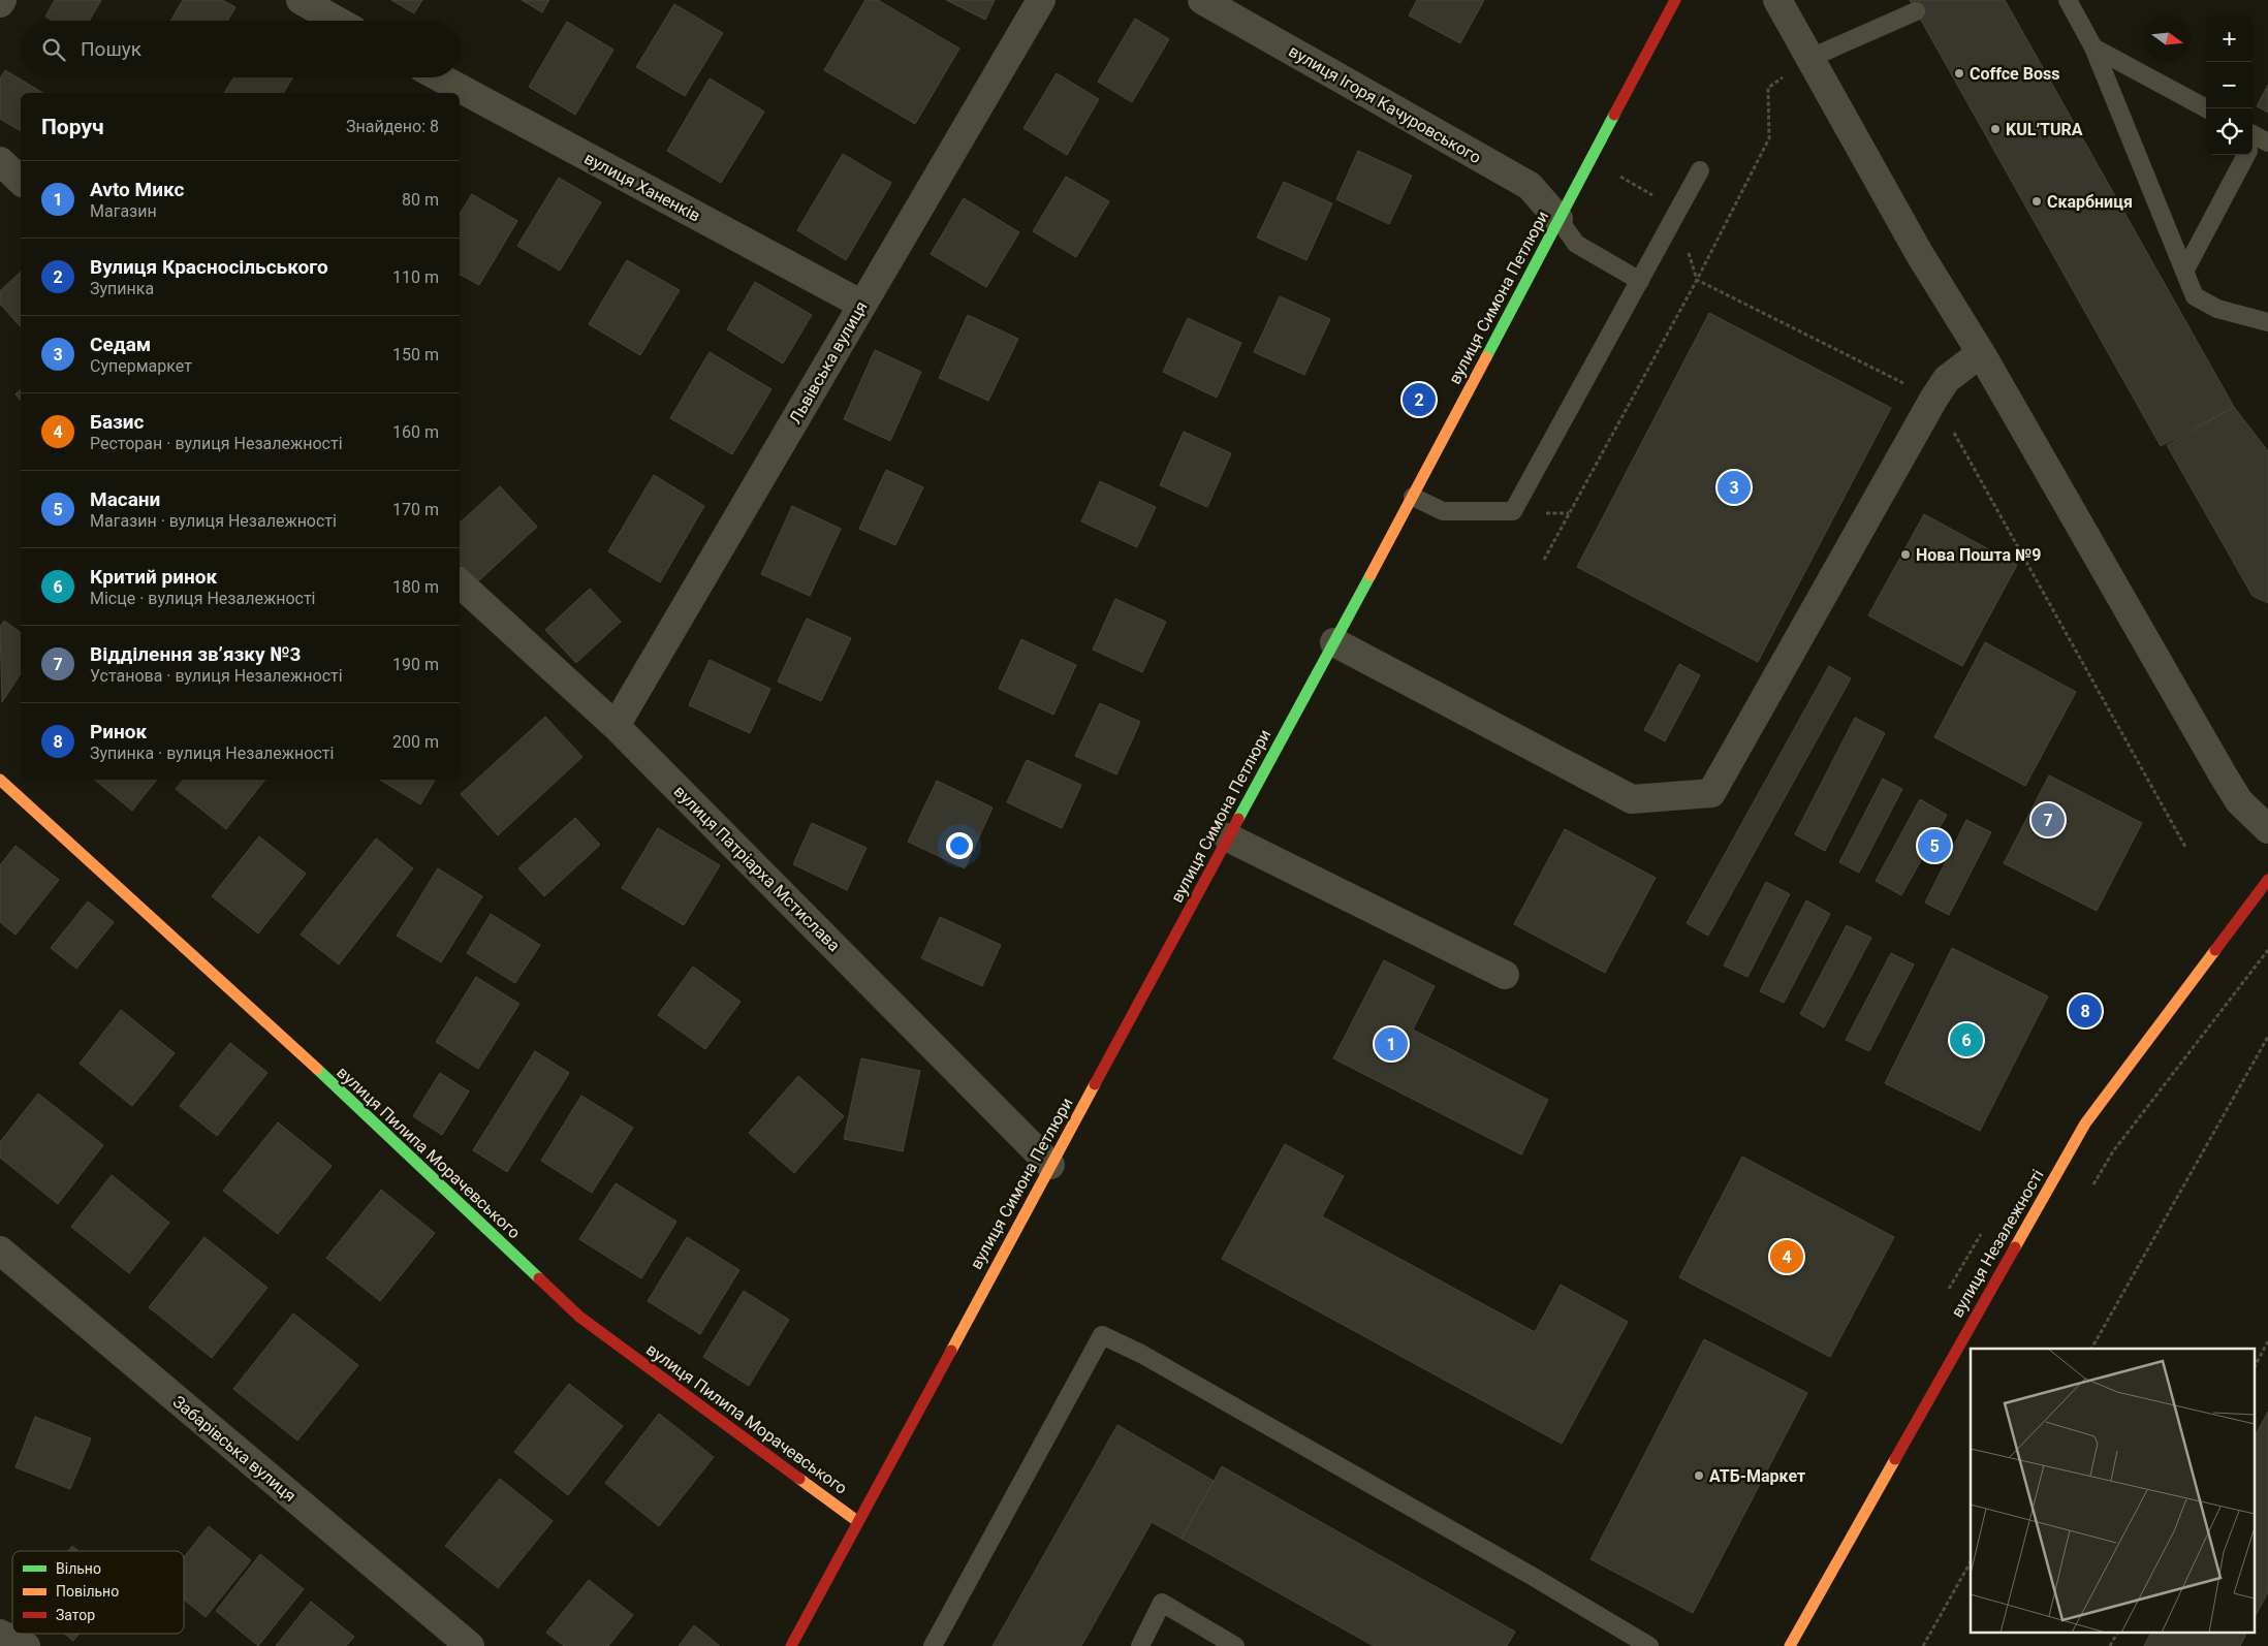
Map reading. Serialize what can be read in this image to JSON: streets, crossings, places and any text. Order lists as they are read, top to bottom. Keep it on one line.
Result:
{"streets":{"street":["вулиця Ігоря Качуровського","вулиця Ханенків","вулиця Симона Петлюри","Львівська вулиця","вулиця Патріарха Мстислава","вулиця Пилипа Морачевського","вулиця Незалежності","Забарівська вулиця"]},"crossings":[["вулиця Ігоря Качуровського","вулиця Симона Петлюри"],["вулиця Ханенків","Львівська вулиця"],["вулиця Симона Петлюри","вулиця Патріарха Мстислава"],["вулиця Симона Петлюри","вулиця Пилипа Морачевського"],["Львівська вулиця","вулиця Патріарха Мстислава"]],"places":["Coffce Boss","KUL’TURA","Скарбниця","Нова Пошта №9","АТБ-Маркет"],"legend":["Вільно","Повільно","Затор"],"north":"right","page":{"map_buttons":["+","−"],"search":"Пошук","heading":["Поруч","Знайдено: 8"],"list":[{"mark":"1","name":"Avto Микс","note":"Магазин","value":"80 m"},{"mark":"2","name":"Вулиця Красносільського","note":"Зупинка","value":"110 m"},{"mark":"3","name":"Седам","note":"Супермаркет","value":"150 m"},{"mark":"4","name":"Базис","note":"Ресторан · вулиця Незалежності","value":"160 m"},{"mark":"5","name":"Масани","note":"Магазин · вулиця Незалежності","value":"170 m"},{"mark":"6","name":"Критий ринок","note":"Місце · вулиця Незалежності","value":"180 m"},{"mark":"7","name":"Відділення зв’язку №3","note":"Установа · вулиця Незалежності","value":"190 m"},{"mark":"8","name":"Ринок","note":"Зупинка · вулиця Незалежності","value":"200 m"}],"pins":["2","3","7","5","8","6","1","4"]}}
